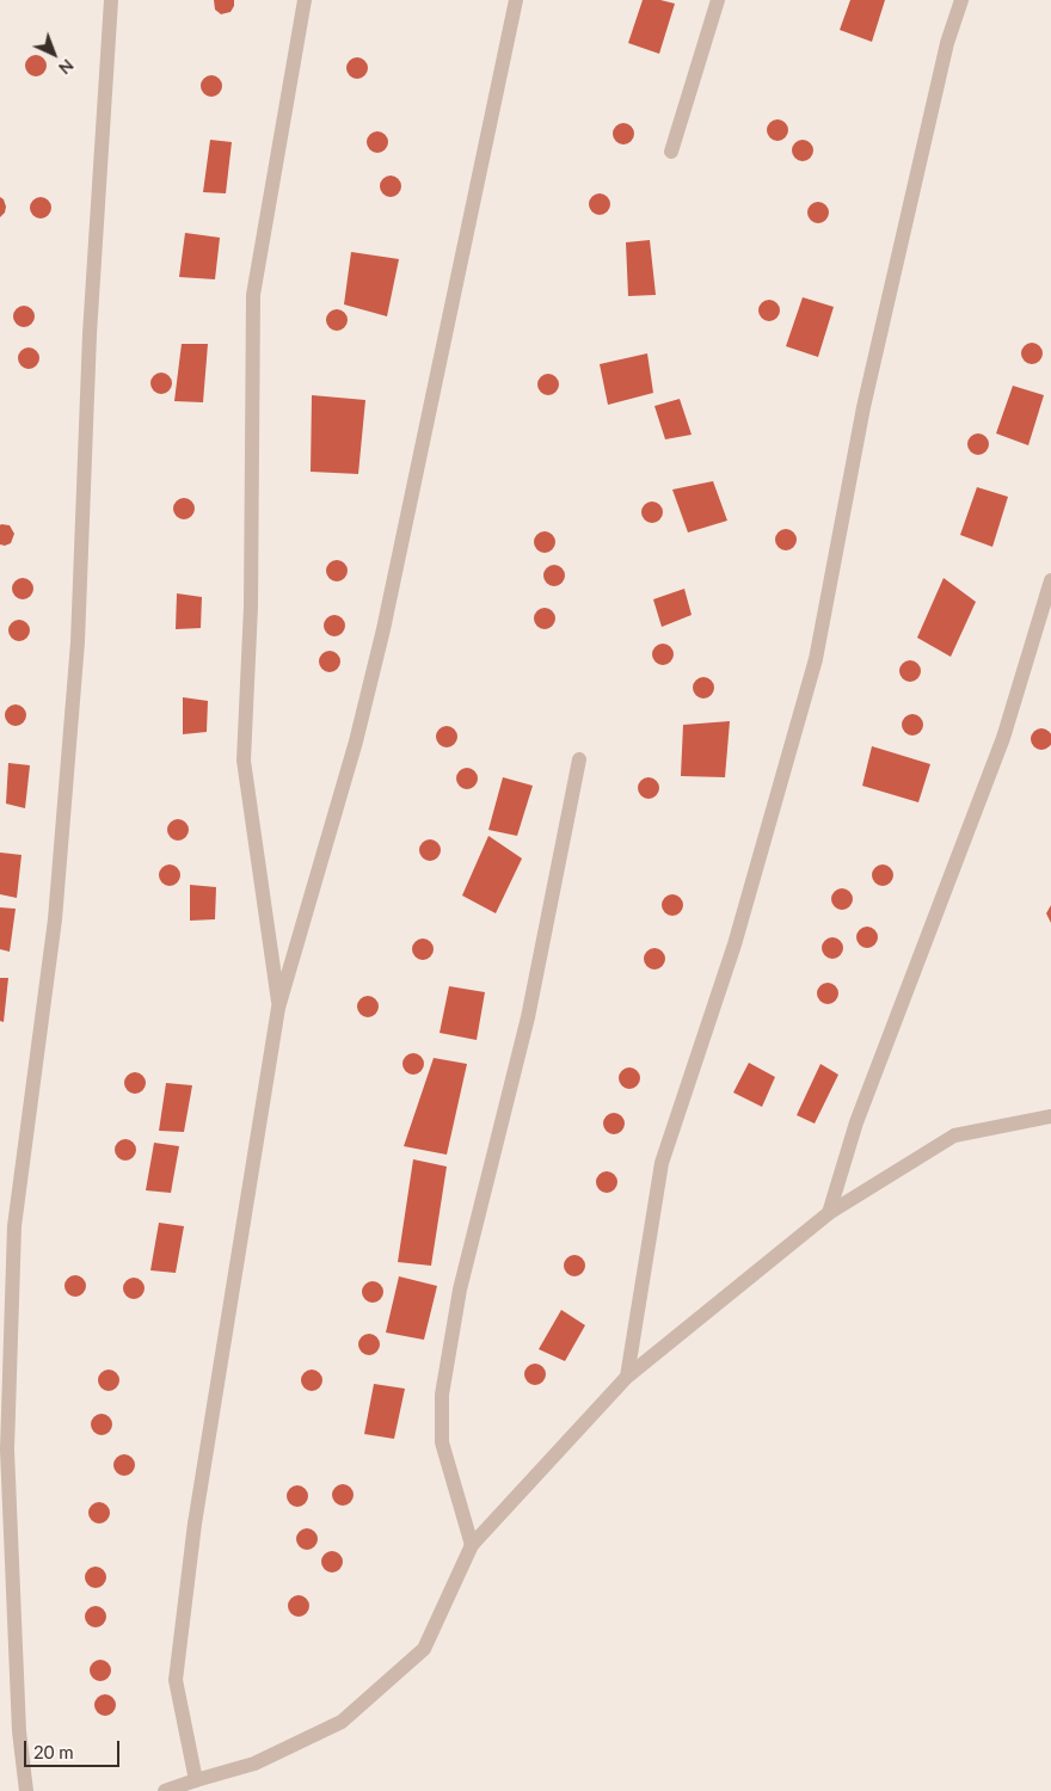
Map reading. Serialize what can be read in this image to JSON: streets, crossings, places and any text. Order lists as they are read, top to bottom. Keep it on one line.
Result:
{"scale_bar":"20 m","north":"bottom right"}
